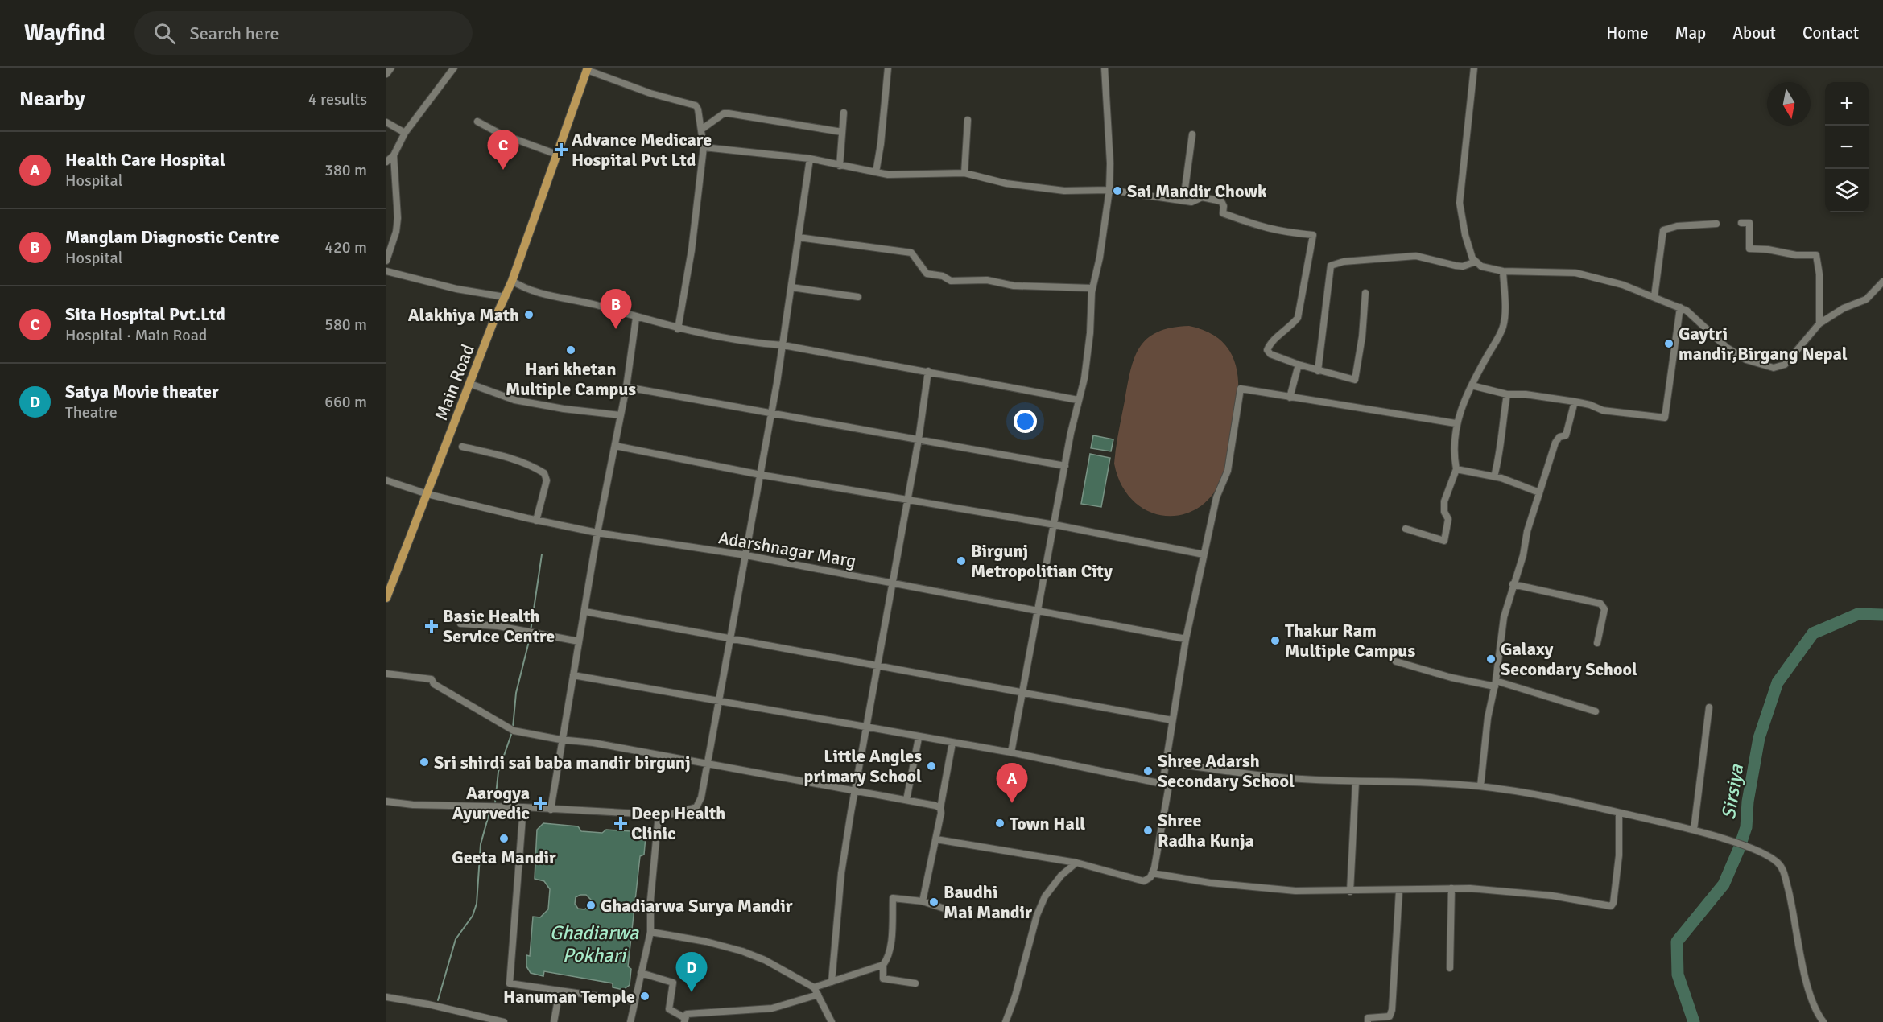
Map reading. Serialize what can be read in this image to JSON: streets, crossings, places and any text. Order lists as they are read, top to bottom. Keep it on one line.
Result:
{"streets":{"main road":["Main Road"],"street":["Adarshnagar Marg"]},"crossings":[["Main Road","Adarshnagar Marg"]],"water":["Sirsiya","Ghadiarwa Pokhari"],"places":{"health":["Advance Medicare Hospital Pvt Ltd","Basic Health Service Centre","Aarogya Ayurvedic","Deep Health Clinic"],"other":["Sai Mandir Chowk","Alakhiya Math","Gaytri mandir,Birgang Nepal","Hari khetan Multiple Campus","Birgunj Metropolitian City","Thakur Ram Multiple Campus","Galaxy Secondary School","Sri shirdi sai baba mandir birgunj","Little Angles primary School","Shree Adarsh Secondary School","Town Hall","Shree Radha Kunja","Geeta Mandir","Baudhi Mai Mandir","Ghadiarwa Surya Mandir","Hanuman Temple"]},"north":"bottom","page":{"header":"Wayfind","search":"Search here","nav":["Home","Map","About","Contact"],"heading":["Nearby","4 results"],"map_buttons":["+","−"],"pins":["C","B","A","D"],"list":[{"mark":"A","name":"Health Care Hospital","note":"Hospital","value":"380 m"},{"mark":"B","name":"Manglam Diagnostic Centre","note":"Hospital","value":"420 m"},{"mark":"C","name":"Sita Hospital Pvt.Ltd","note":"Hospital · Main Road","value":"580 m"},{"mark":"D","name":"Satya Movie theater","note":"Theatre","value":"660 m"}]}}
